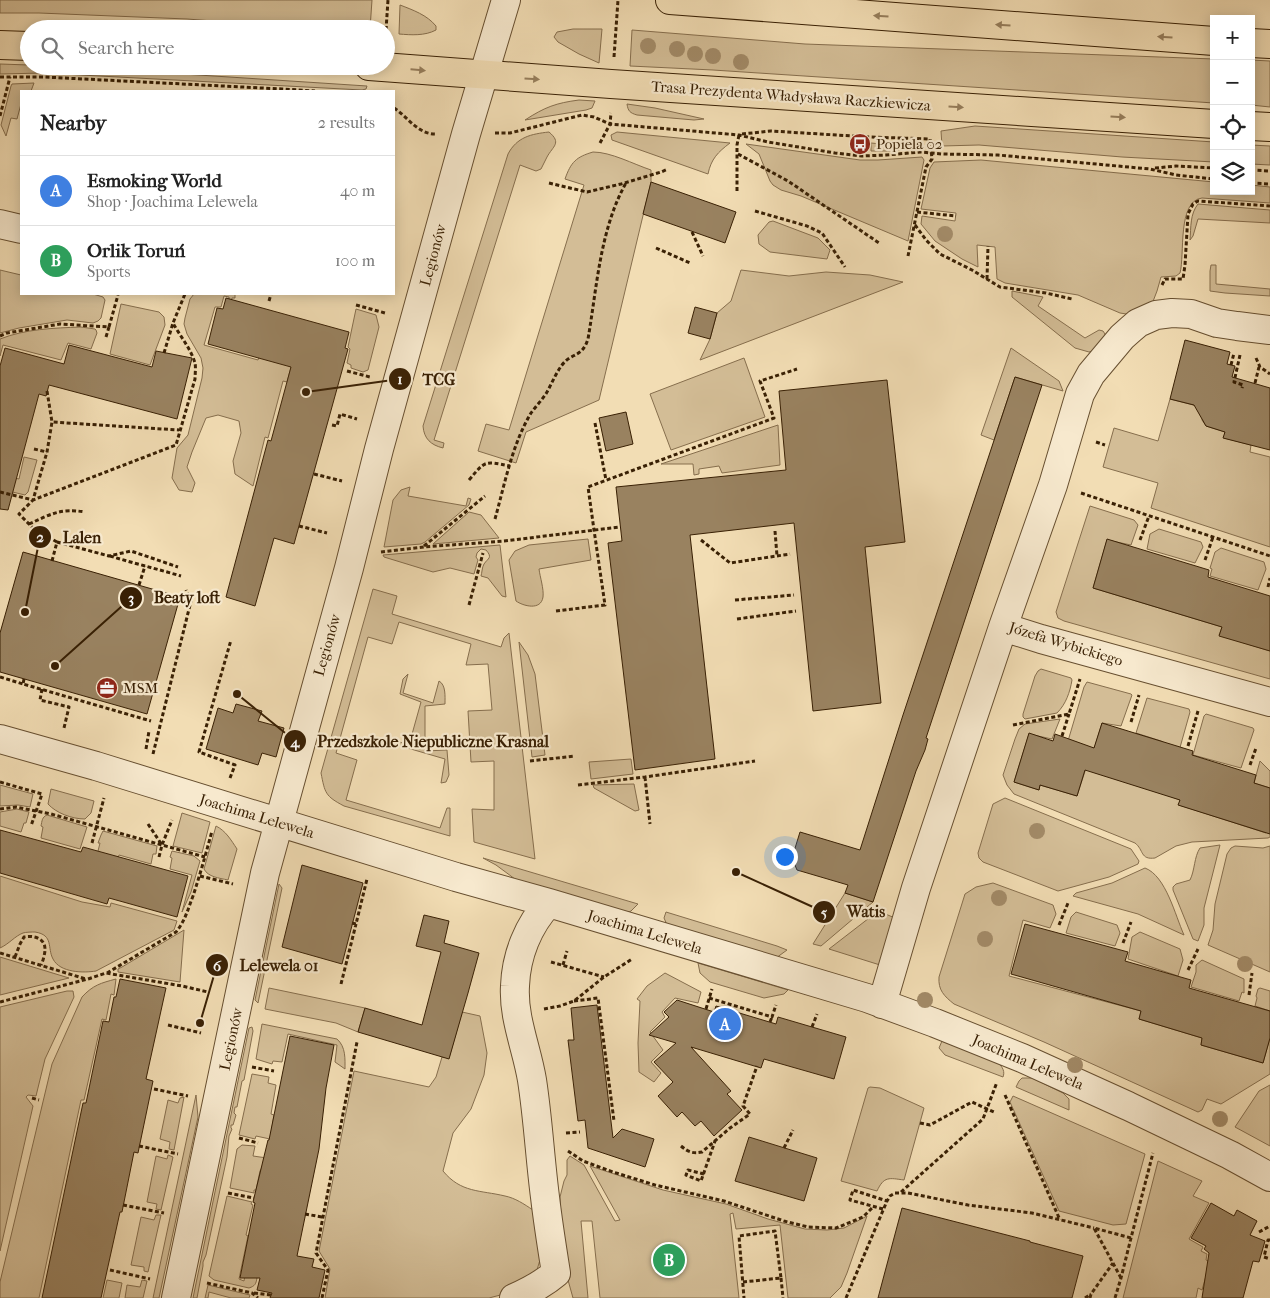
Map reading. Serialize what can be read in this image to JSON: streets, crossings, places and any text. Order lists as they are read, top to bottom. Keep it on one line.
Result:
{"streets":{"main road":["Trasa Prezydenta Władysława Raczkiewicza"],"street":["Legionów","Józefa Wybickiego","Joachima Lelewela"]},"crossings":[["Trasa Prezydenta Władysława Raczkiewicza","Legionów"],["Legionów","Joachima Lelewela"]],"places":{"bus stop":["Popiela 02"],"other":["TCG","Lalen","Beaty loft","Przedszkole Niepubliczne Krasnal","Watis","Lelewela 01"],"office":["MSM"]},"page":{"map_buttons":["+","−"],"search":"Search here","heading":["Nearby","2 results"],"list":[{"mark":"A","name":"Esmoking World","note":"Shop · Joachima Lelewela","value":"40 m"},{"mark":"B","name":"Orlik Toruń","note":"Sports","value":"100 m"}],"pins":["A","B"]}}
